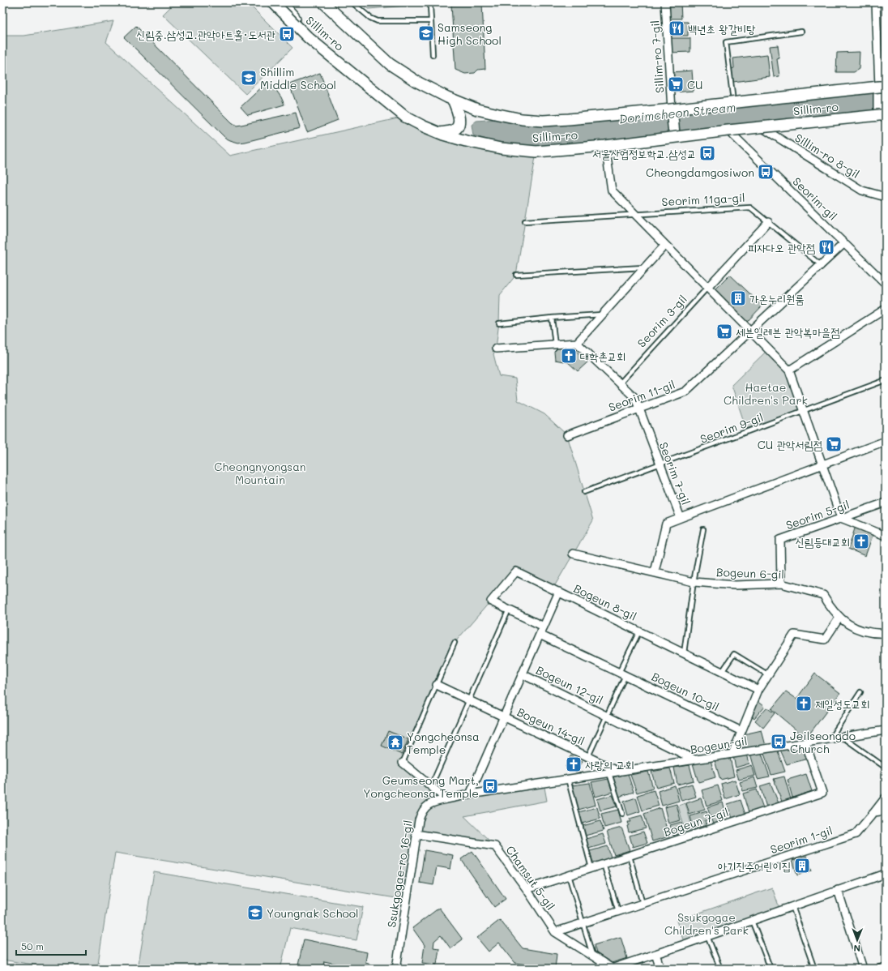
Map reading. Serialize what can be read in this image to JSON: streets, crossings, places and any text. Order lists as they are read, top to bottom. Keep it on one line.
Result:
{"streets":{"main road":["Sillim-ro"],"street":["Sillim-ro 7-gil","Sillim-ro 8-gil","Seorim-gil","Seorim 11-gil","Seorim 7-gil","Seorim 5-gil","Bogeun 6-gil","Bogeun 8-gil","Bogeun 12-gil","Bogeun 10-gil","Bogeun 14-gil","Bogeun-gil","Bogeun 7-gil","Seorim 1-gil","Ssukgogae-ro 16-gil","Chamsut 5-gil"],"lane":["Seorim 11ga-gil","Seorim 3-gil","Seorim 9-gil"]},"crossings":[["Sillim-ro","Sillim-ro 7-gil"],["Sillim-ro","Sillim-ro 8-gil"],["Sillim-ro","Seorim-gil"],["Seorim-gil","Seorim 11-gil"],["Seorim 11ga-gil","Seorim 11-gil"],["Seorim 3-gil","Seorim 7-gil"],["Seorim 11-gil","Seorim 7-gil"],["Seorim 9-gil","Seorim 7-gil"],["Seorim 5-gil","Bogeun 6-gil"],["Bogeun 12-gil","Bogeun 10-gil"],["Bogeun 12-gil","Bogeun 14-gil"],["Bogeun 12-gil","Bogeun-gil"],["Bogeun 14-gil","Bogeun-gil"],["Bogeun-gil","Bogeun 7-gil"],["Bogeun-gil","Ssukgogae-ro 16-gil"],["Bogeun 7-gil","Chamsut 5-gil"],["Seorim 1-gil","Chamsut 5-gil"],["Ssukgogae-ro 16-gil","Chamsut 5-gil"]],"water":["Dorimcheon Stream"],"parks":["Haetae Children's Park","Cheongnyongsan Mountain","Ssukgogae Children's Park"],"places":{"restaurant":["백년초 왕갈비탕","피자다오 관악점"],"school or university":["Samseong High School","Shillim Middle School","Youngnak School"],"bus stop":["신림중.삼성고.관악아트홀·도서관","서울산업정보학교.삼성교","Cheongdamgosiwon","Jeilseongdo Church","Geumseong Mart, Yongcheonsa Temple"],"supermarket":["CU","세븐일레븐 관악복마을점","CU 관악서림점"],"building":["가온누리원룸","아기진주어린이집"],"church":["대학촌교회","신림등대교회","제일성도교회","사랑의 교회"],"temple":["Yongcheonsa Temple"]},"scale_bar":"50 m","north":"bottom"}
